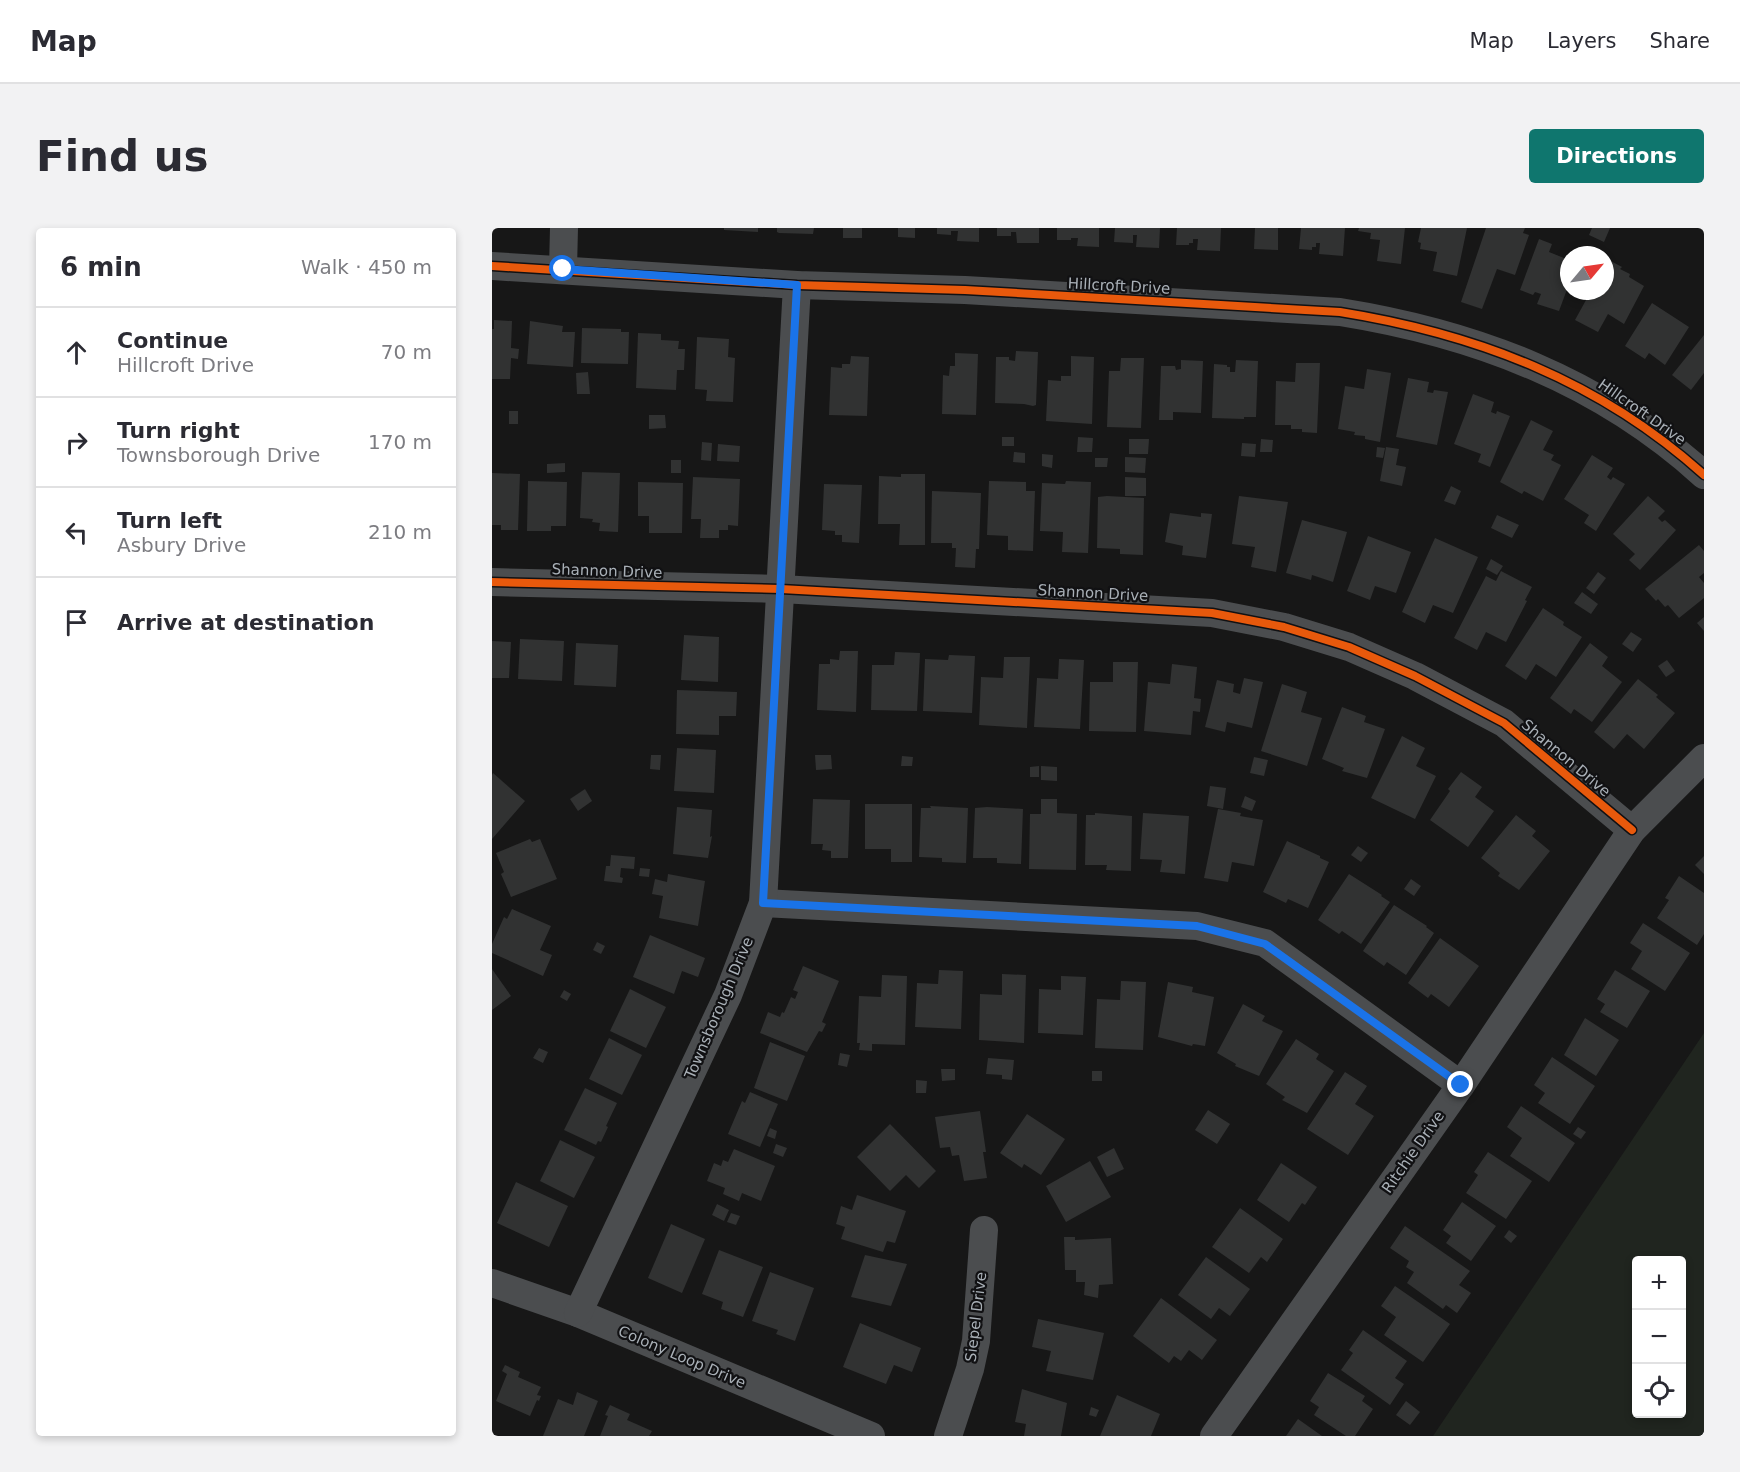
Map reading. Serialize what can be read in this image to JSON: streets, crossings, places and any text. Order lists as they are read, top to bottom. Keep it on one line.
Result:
{"streets":{"street":["Hillcroft Drive","Shannon Drive","Townsborough Drive","Ritchie Drive","Siepel Drive","Colony Loop Drive"]},"crossings":[["Hillcroft Drive","Townsborough Drive"],["Shannon Drive","Townsborough Drive"],["Shannon Drive","Ritchie Drive"],["Townsborough Drive","Colony Loop Drive"]],"north":"top right","page":{"header":"Map","nav":["Map","Layers","Share"],"buttons":"Directions","title":"Find us","heading":["6 min","Walk · 450 m"],"list":[["Continue","Hillcroft Drive","70 m"],["Turn right","Townsborough Drive","170 m"],["Turn left","Asbury Drive","210 m"],"Arrive at destination"],"map_buttons":["+","−"]}}
